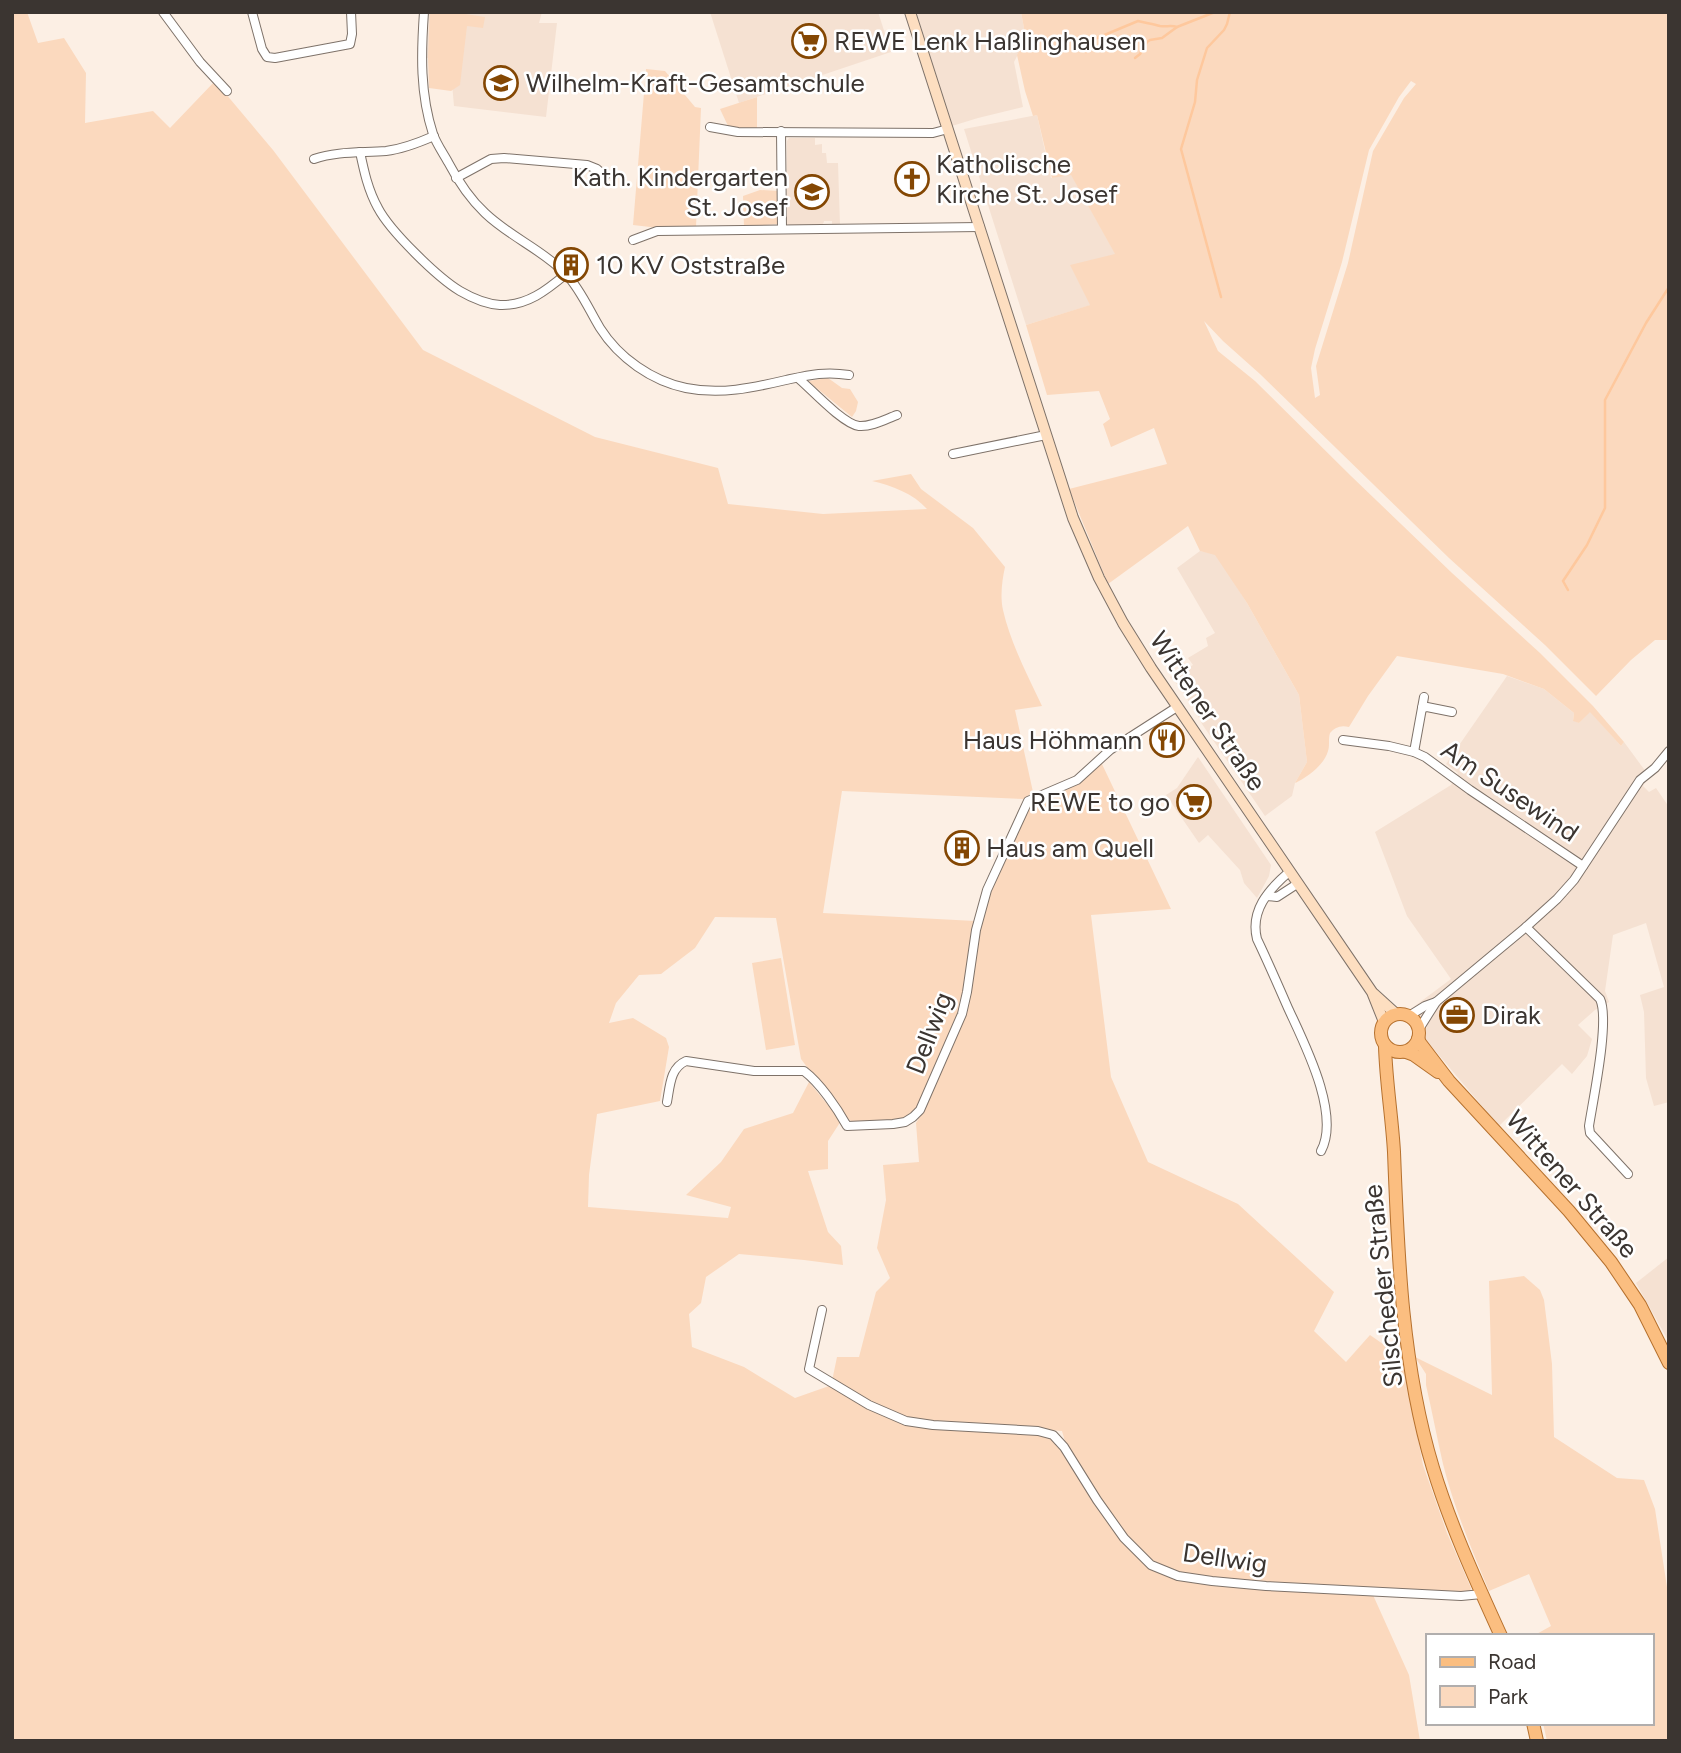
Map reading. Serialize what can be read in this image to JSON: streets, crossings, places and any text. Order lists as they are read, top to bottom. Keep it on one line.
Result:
{"streets":{"main road":["Wittener Straße","Silscheder Straße"],"street":["Am Susewind","Dellwig"]},"crossings":[["Wittener Straße","Dellwig"],["Wittener Straße","Silscheder Straße"],["Dellwig","Silscheder Straße"]],"places":{"supermarket":["REWE Lenk Haßlinghausen","REWE to go"],"school or university":["Wilhelm-Kraft-Gesamtschule","Kath. Kindergarten St. Josef"],"church":["Katholische Kirche St. Josef"],"building":["10 KV Oststraße","Haus am Quell"],"restaurant":["Haus Höhmann"],"office":["Dirak"]},"legend":["Road","Park"]}
